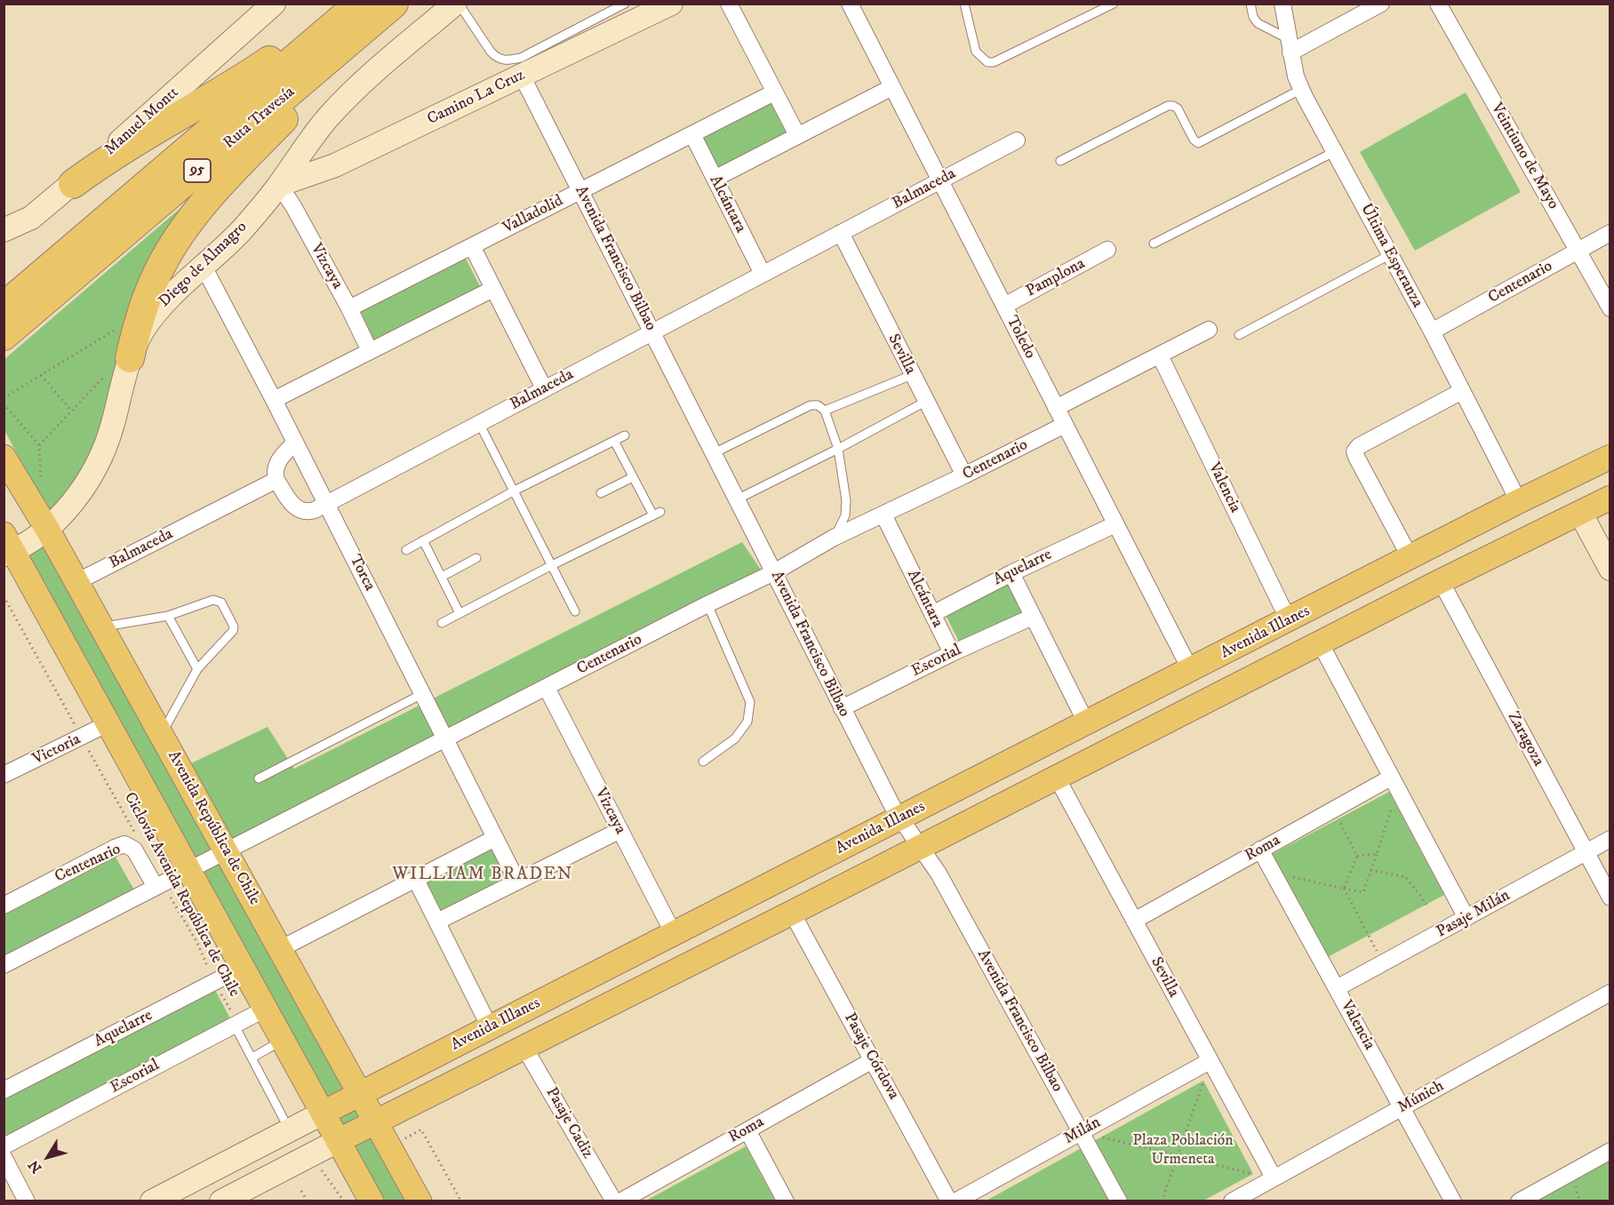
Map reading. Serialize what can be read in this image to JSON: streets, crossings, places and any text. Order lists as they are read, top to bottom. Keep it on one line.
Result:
{"streets":{"highway":["Ruta Travesía","95"],"main road":["Camino La Cruz","Manuel Montt","Diego de Almagro","Avenida Illanes","Avenida República de Chile"],"street":["Veintiuno de Mayo","Balmaceda","Alcántara","Valladolid","Última Esperanza","Avenida Francisco Bilbao","Vizcaya","Pamplona","Centenario","Toledo","Sevilla","Valencia","Aquelarre","Torca","Escorial","Zaragoza","Victoria","Roma","Pasaje Milán","Pasaje Córdova","Múnich","Pasaje Cadiz","Milán"],"path":["Ciclovía Avenida República de Chile"]},"crossings":[["Camino La Cruz","Avenida Francisco Bilbao"],["Camino La Cruz","Diego de Almagro"],["Camino La Cruz","Vizcaya"],["Veintiuno de Mayo","Centenario"],["Balmaceda","Alcántara"],["Balmaceda","Avenida Francisco Bilbao"],["Balmaceda","Toledo"],["Balmaceda","Sevilla"],["Balmaceda","Torca"],["Balmaceda","Avenida República de Chile"],["Alcántara","Valladolid"],["Alcántara","Centenario"],["Alcántara","Aquelarre"],["Alcántara","Escorial"],["Valladolid","Avenida Francisco Bilbao"],["Valladolid","Vizcaya"],["Última Esperanza","Centenario"],["Última Esperanza","Avenida Illanes"],["Avenida Francisco Bilbao","Centenario"],["Avenida Francisco Bilbao","Avenida Illanes"],["Avenida Francisco Bilbao","Escorial"],["Avenida Francisco Bilbao","Milán"],["Diego de Almagro","Vizcaya"],["Diego de Almagro","Torca"],["Diego de Almagro","Avenida República de Chile"],["Vizcaya","Centenario"],["Vizcaya","Avenida Illanes"],["Pamplona","Toledo"],["Centenario","Toledo"],["Centenario","Sevilla"],["Centenario","Torca"],["Centenario","Avenida República de Chile"],["Centenario","Ciclovía Avenida República de Chile"],["Toledo","Aquelarre"],["Toledo","Avenida Illanes"],["Sevilla","Avenida Illanes"],["Sevilla","Roma"],["Sevilla","Múnich"],["Sevilla","Milán"],["Valencia","Avenida Illanes"],["Valencia","Roma"],["Valencia","Pasaje Milán"],["Valencia","Múnich"],["Aquelarre","Ciclovía Avenida República de Chile"],["Avenida Illanes","Zaragoza"],["Avenida Illanes","Avenida República de Chile"],["Avenida Illanes","Pasaje Córdova"],["Avenida Illanes","Pasaje Cadiz"],["Escorial","Ciclovía Avenida República de Chile"],["Zaragoza","Pasaje Milán"],["Victoria","Ciclovía Avenida República de Chile"],["Roma","Pasaje Córdova"]],"districts":["WILLIAM BRADEN"],"parks":["Plaza Población Urmeneta"],"north":"bottom left"}
